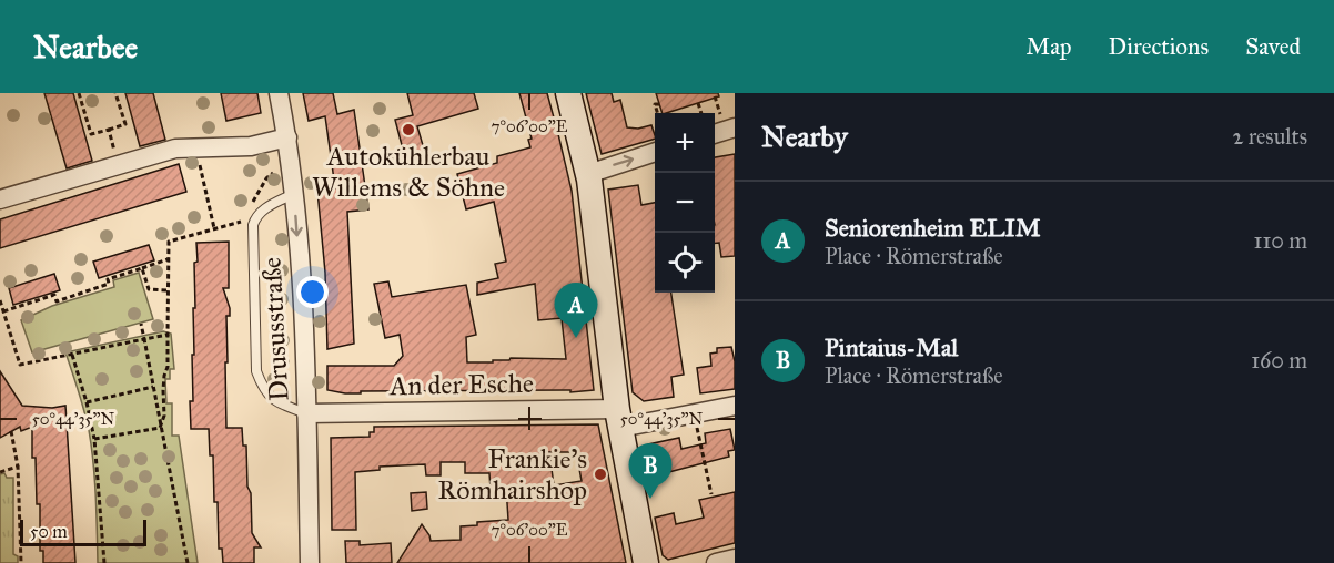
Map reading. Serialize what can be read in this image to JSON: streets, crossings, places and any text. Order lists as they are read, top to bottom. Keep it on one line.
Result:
{"streets":{"street":["Drususstraße","An der Esche"]},"crossings":[["Drususstraße","An der Esche"]],"one_way":["Drususstraße"],"places":["Autokühlerbau Willems & Söhne","Frankie's Römhairshop"],"scale_bar":"50 m","page":{"header":"Nearbee","nav":["Map","Directions","Saved"],"heading":["Nearby","2 results"],"map_buttons":["+","−"],"list":[{"mark":"A","name":"Seniorenheim ELIM","note":"Place · Römerstraße","value":"110 m"},{"mark":"B","name":"Pintaius-Mal","note":"Place · Römerstraße","value":"160 m"}],"pins":["A","B"],"scale":"50 m"},"coordinates":["7°06'00\"E","50°44'35\"N"]}
